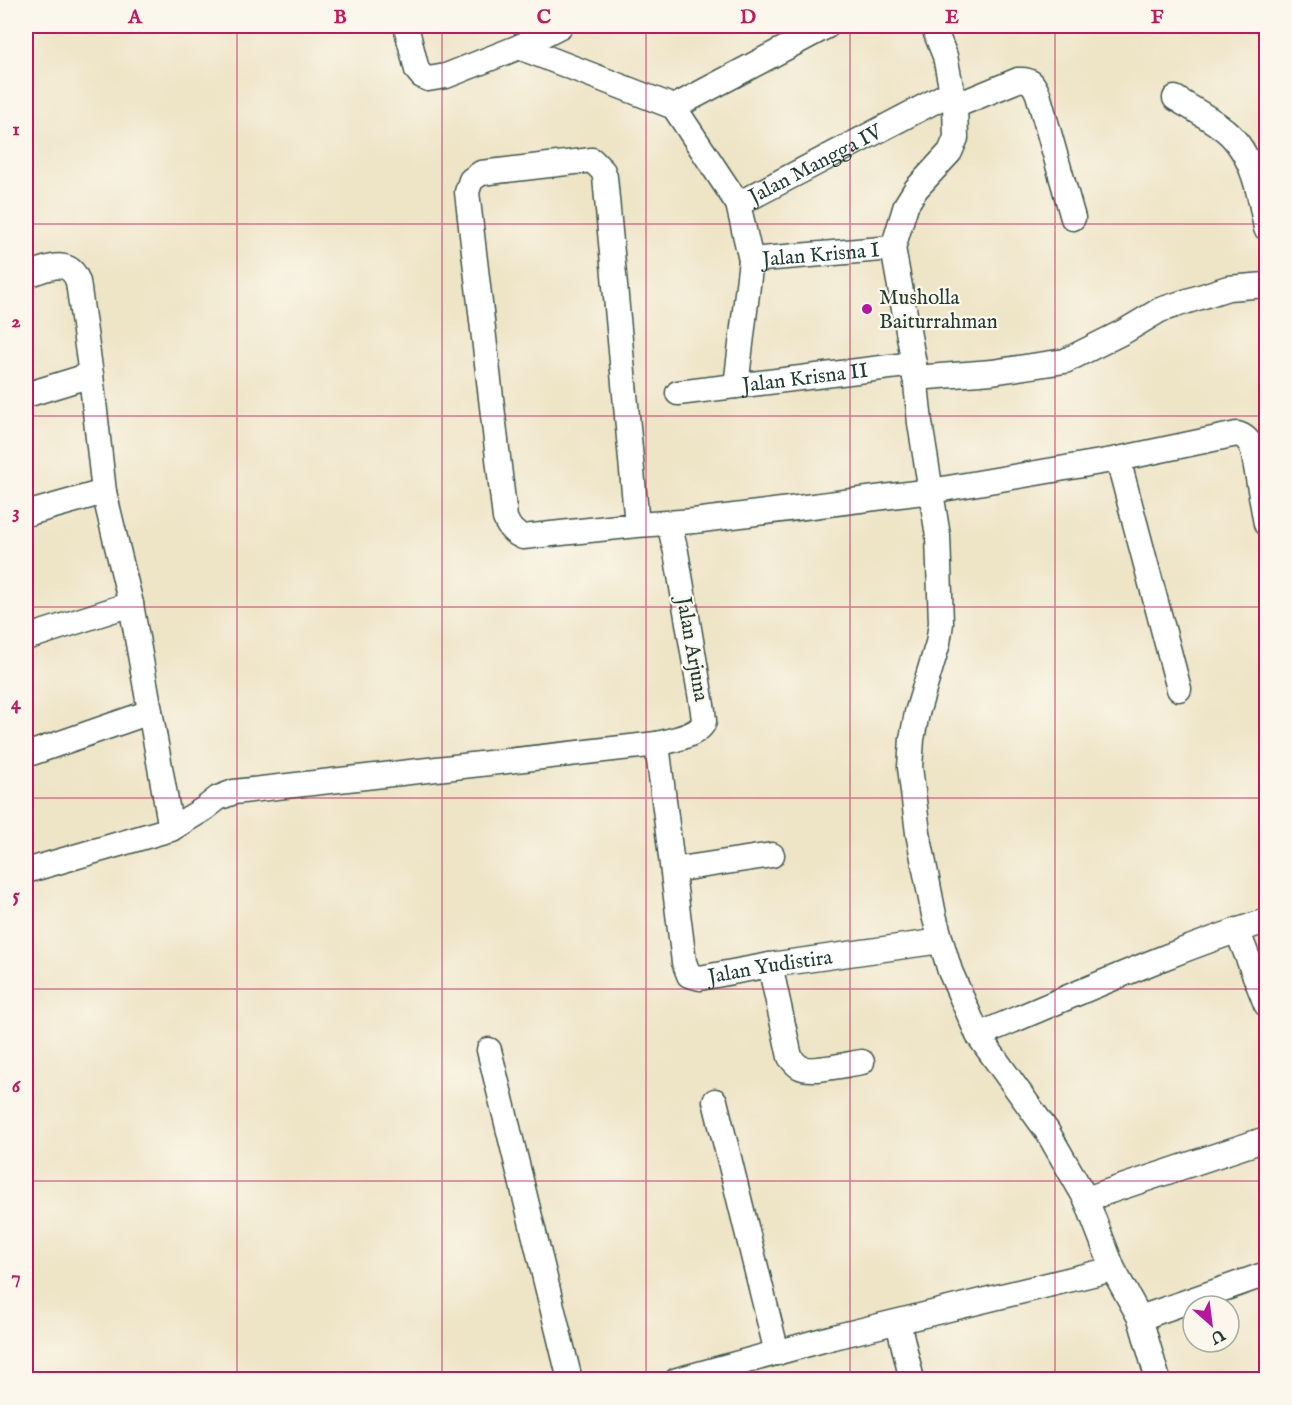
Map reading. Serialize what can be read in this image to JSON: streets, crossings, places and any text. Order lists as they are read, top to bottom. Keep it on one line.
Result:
{"streets":{"street":["Jalan Mangga IV","Jalan Krisna I","Jalan Krisna II","Jalan Arjuna","Jalan Yudistira"]},"crossings":[["Jalan Mangga IV","Jalan Krisna II"],["Jalan Krisna I","Jalan Krisna II"],["Jalan Arjuna","Jalan Yudistira"]],"places":["Musholla Baiturrahman"],"north":"bottom right","grid":{"columns":["A","B","C","D","E","F"],"rows":["1","2","3","4","5","6","7"]}}
